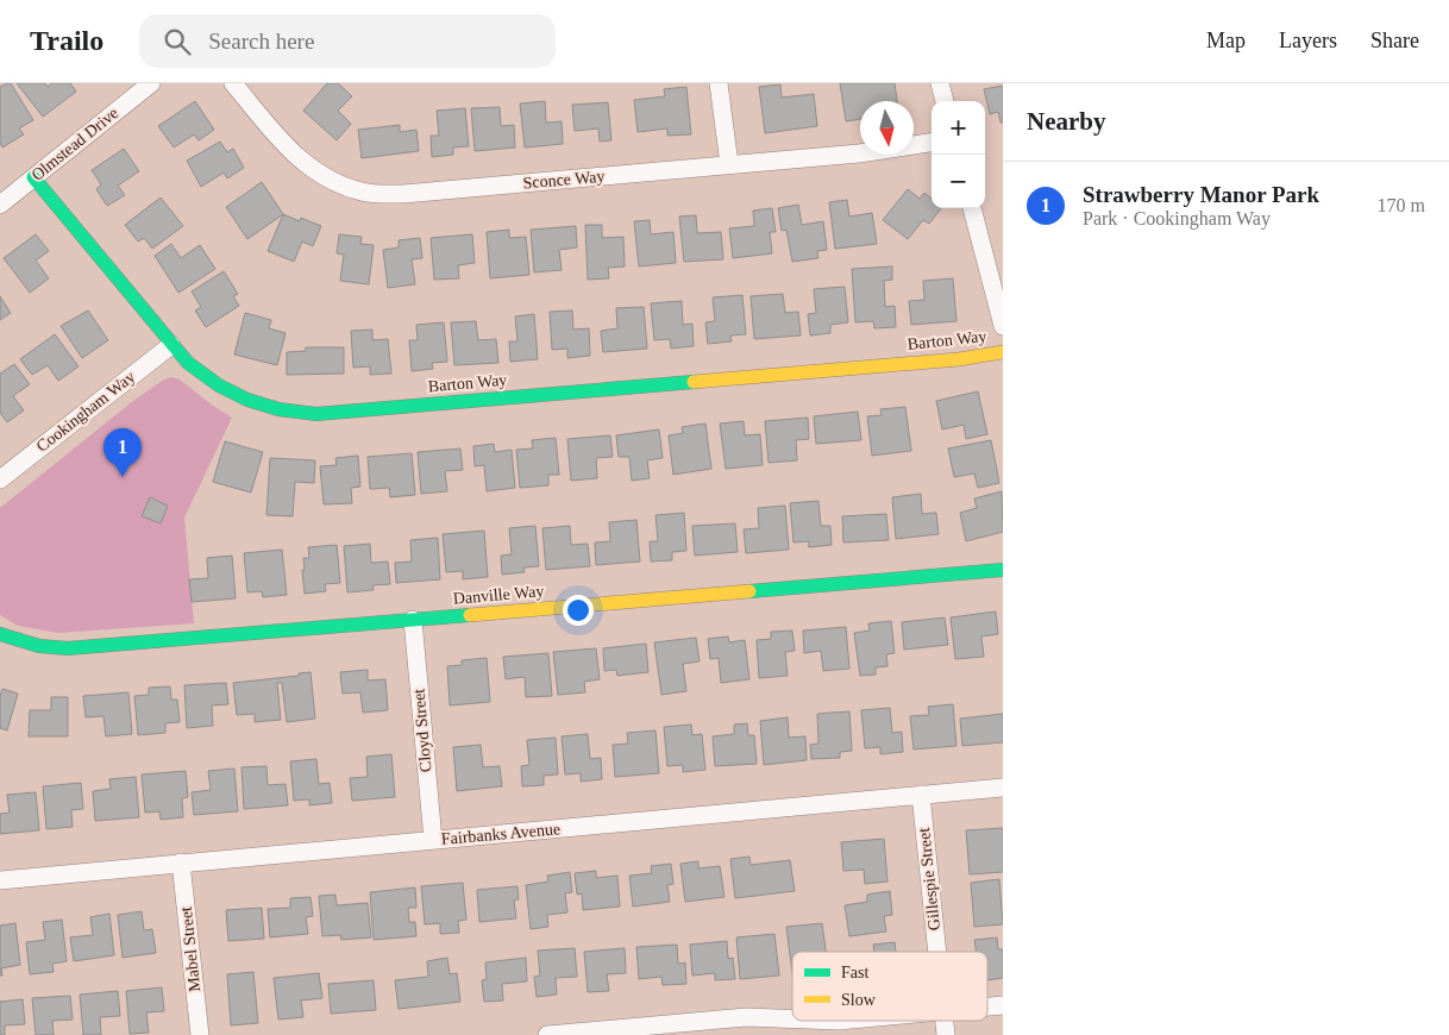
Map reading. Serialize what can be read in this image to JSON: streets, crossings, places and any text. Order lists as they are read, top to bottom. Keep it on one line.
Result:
{"streets":{"street":["Olmstead Drive","Sconce Way","Barton Way","Cookingham Way","Danville Way","Cloyd Street","Fairbanks Avenue","Gillespie Street","Mabel Street"]},"crossings":[["Olmstead Drive","Barton Way"],["Barton Way","Cookingham Way"],["Danville Way","Cloyd Street"],["Cloyd Street","Fairbanks Avenue"],["Fairbanks Avenue","Gillespie Street"],["Fairbanks Avenue","Mabel Street"]],"legend":["Fast","Slow"],"north":"bottom","page":{"header":"Trailo","search":"Search here","nav":["Map","Layers","Share"],"heading":"Nearby","map_buttons":["+","−"],"list":[{"mark":"1","name":"Strawberry Manor Park","note":"Park · Cookingham Way","value":"170 m"}],"pins":"1"}}
